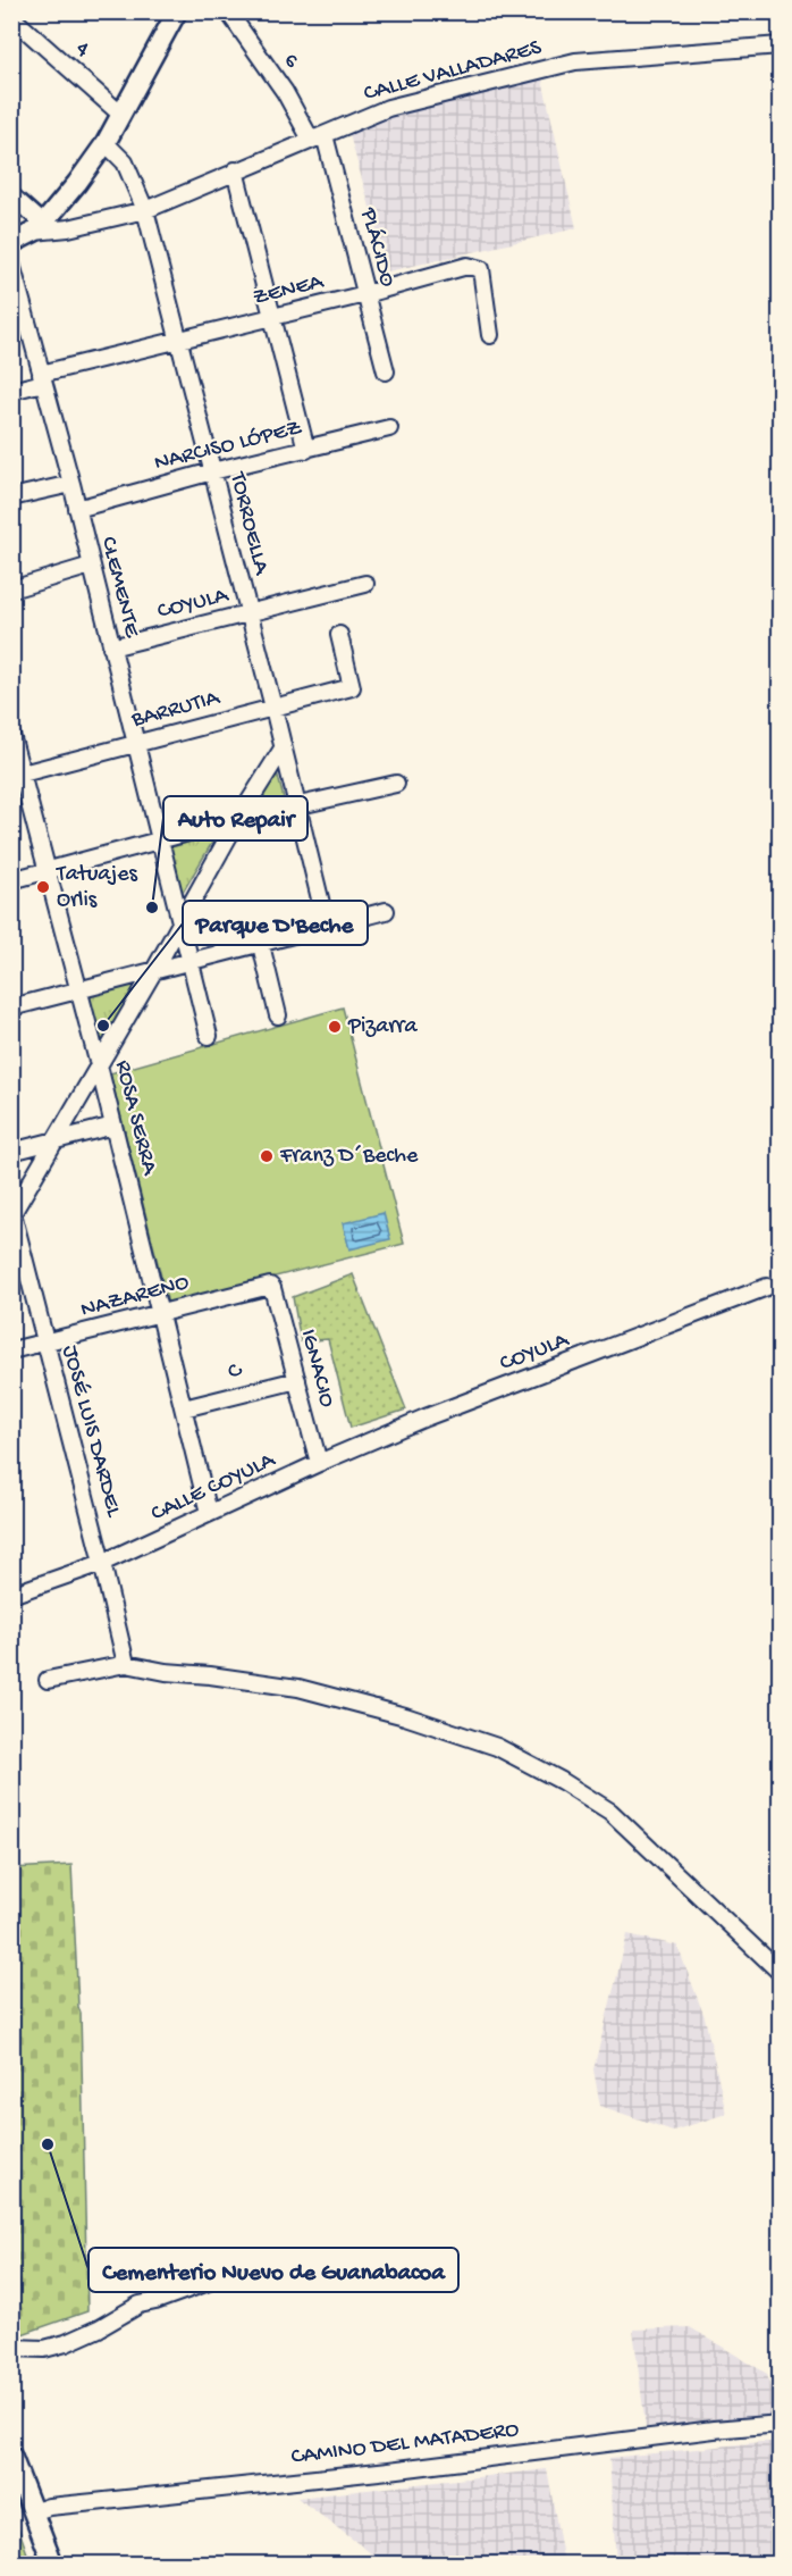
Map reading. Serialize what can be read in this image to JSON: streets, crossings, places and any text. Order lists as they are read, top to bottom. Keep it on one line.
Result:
{"streets":{"street":["4","6","CALLE VALLADARES","PLÁCIDO","ZENEA","NARCISO LÓPEZ","TORROELLA","CLEMENTE","COYULA","BARRUTIA","ROSA SERRA","NAZARENO","IGNACIO","C","JOSÉ LUIS DARDEL","CALLE COYULA","CAMINO DEL MATADERO"]},"crossings":[["6","CALLE VALLADARES"],["6","PLÁCIDO"],["CALLE VALLADARES","PLÁCIDO"],["CALLE VALLADARES","TORROELLA"],["PLÁCIDO","ZENEA"],["ZENEA","TORROELLA"],["ZENEA","CLEMENTE"],["NARCISO LÓPEZ","TORROELLA"],["NARCISO LÓPEZ","CLEMENTE"],["TORROELLA","COYULA"],["TORROELLA","BARRUTIA"],["CLEMENTE","COYULA"],["CLEMENTE","BARRUTIA"],["COYULA","IGNACIO"],["COYULA","CALLE COYULA"],["BARRUTIA","ROSA SERRA"],["ROSA SERRA","NAZARENO"],["ROSA SERRA","C"],["ROSA SERRA","CALLE COYULA"],["NAZARENO","IGNACIO"],["NAZARENO","JOSÉ LUIS DARDEL"],["IGNACIO","C"],["IGNACIO","CALLE COYULA"],["JOSÉ LUIS DARDEL","CALLE COYULA"]],"places":["Tatuajes Orlis","Auto Repair","Parque D'Beche","Pizarra","Franz D´Beche","Cementerio Nuevo de Guanabacoa"]}
